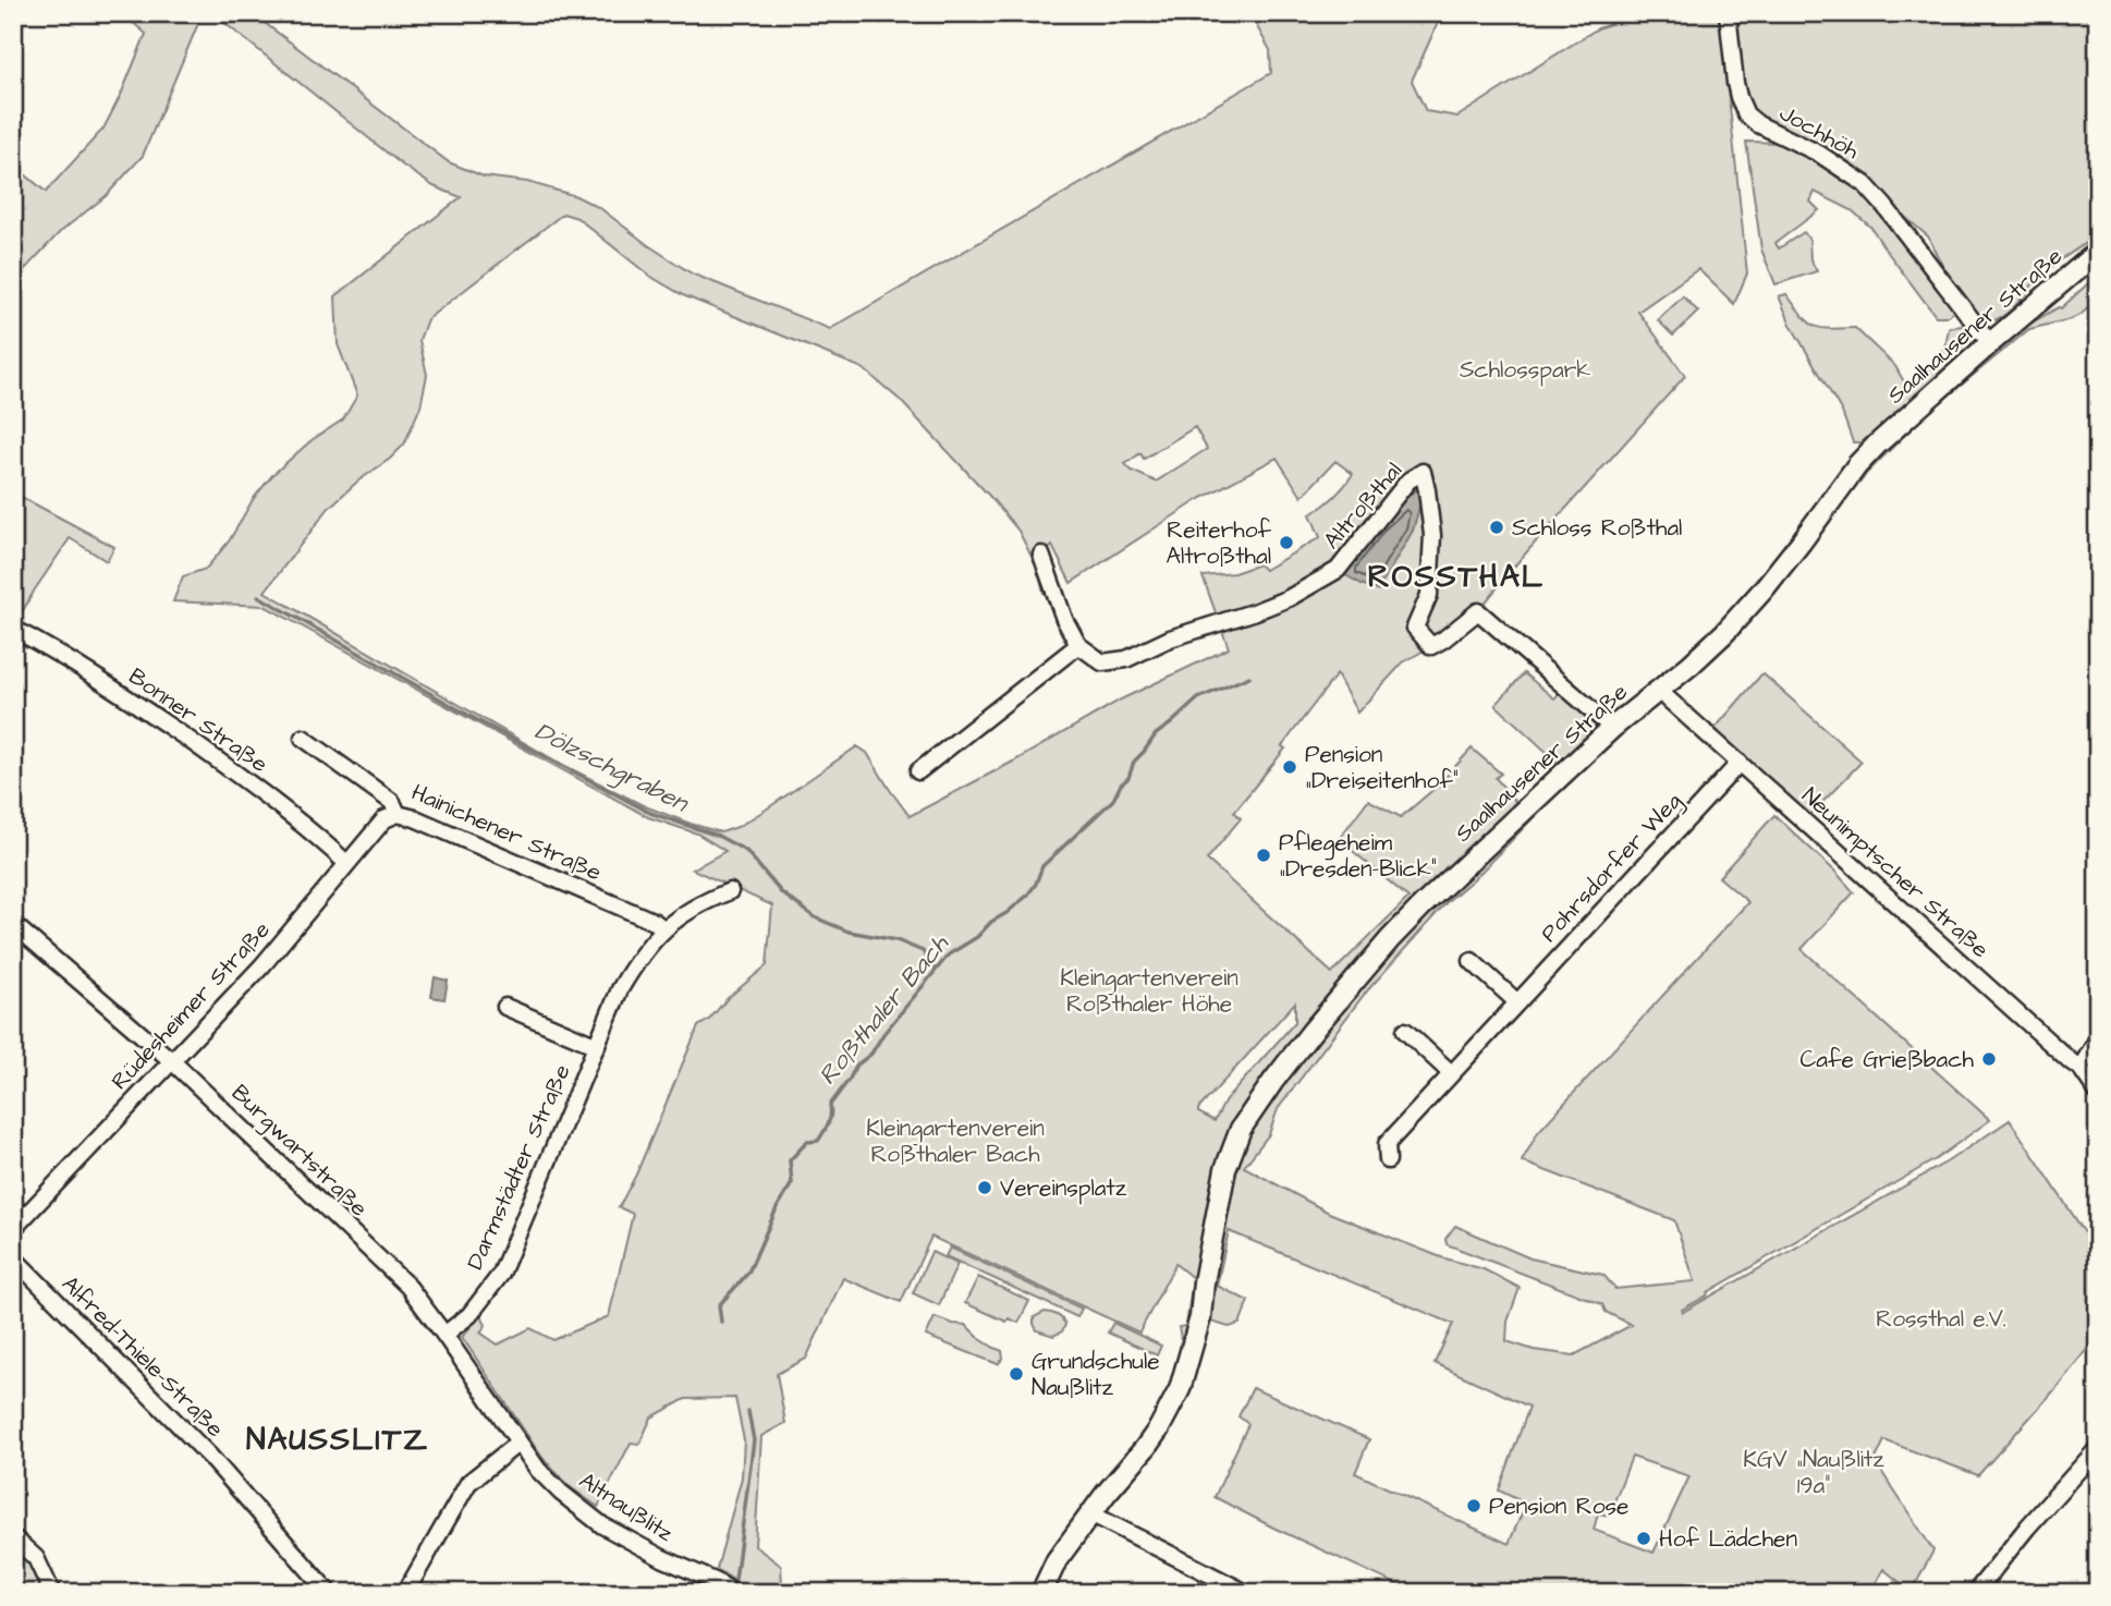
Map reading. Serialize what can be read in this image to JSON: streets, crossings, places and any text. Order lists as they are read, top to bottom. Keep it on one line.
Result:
{"streets":{"street":["Jochhöh","Saalhausener Straße","Altroßthal","Bonner Straße","Hainichener Straße","Pohrsdorfer Weg","Neunimptscher Straße","Rüdesheimer Straße","Burgwartstraße","Darmstädter Straße","Alfred-Thiele-Straße","Altnaußlitz"]},"crossings":[["Jochhöh","Saalhausener Straße"],["Saalhausener Straße","Altroßthal"],["Saalhausener Straße","Neunimptscher Straße"],["Bonner Straße","Rüdesheimer Straße"],["Hainichener Straße","Rüdesheimer Straße"],["Hainichener Straße","Darmstädter Straße"],["Pohrsdorfer Weg","Neunimptscher Straße"],["Rüdesheimer Straße","Burgwartstraße"],["Burgwartstraße","Darmstädter Straße"],["Burgwartstraße","Altnaußlitz"]],"districts":["ROSSTHAL","NAUSSLITZ"],"water":["Dölzschgraben","Roßthaler Bach"],"parks":["Schlosspark","Kleingartenverein Roßthaler Höhe","Kleingartenverein Roßthaler Bach","Rossthal e.V.","KGV „Naußlitz 19a“"],"places":["Schloss Roßthal","Reiterhof Altroßthal","Pension „Dreiseitenhof“","Pflegeheim „Dresden-Blick“","Cafe Grießbach","Vereinsplatz","Grundschule Naußlitz","Pension Rose","Hof Lädchen"]}
